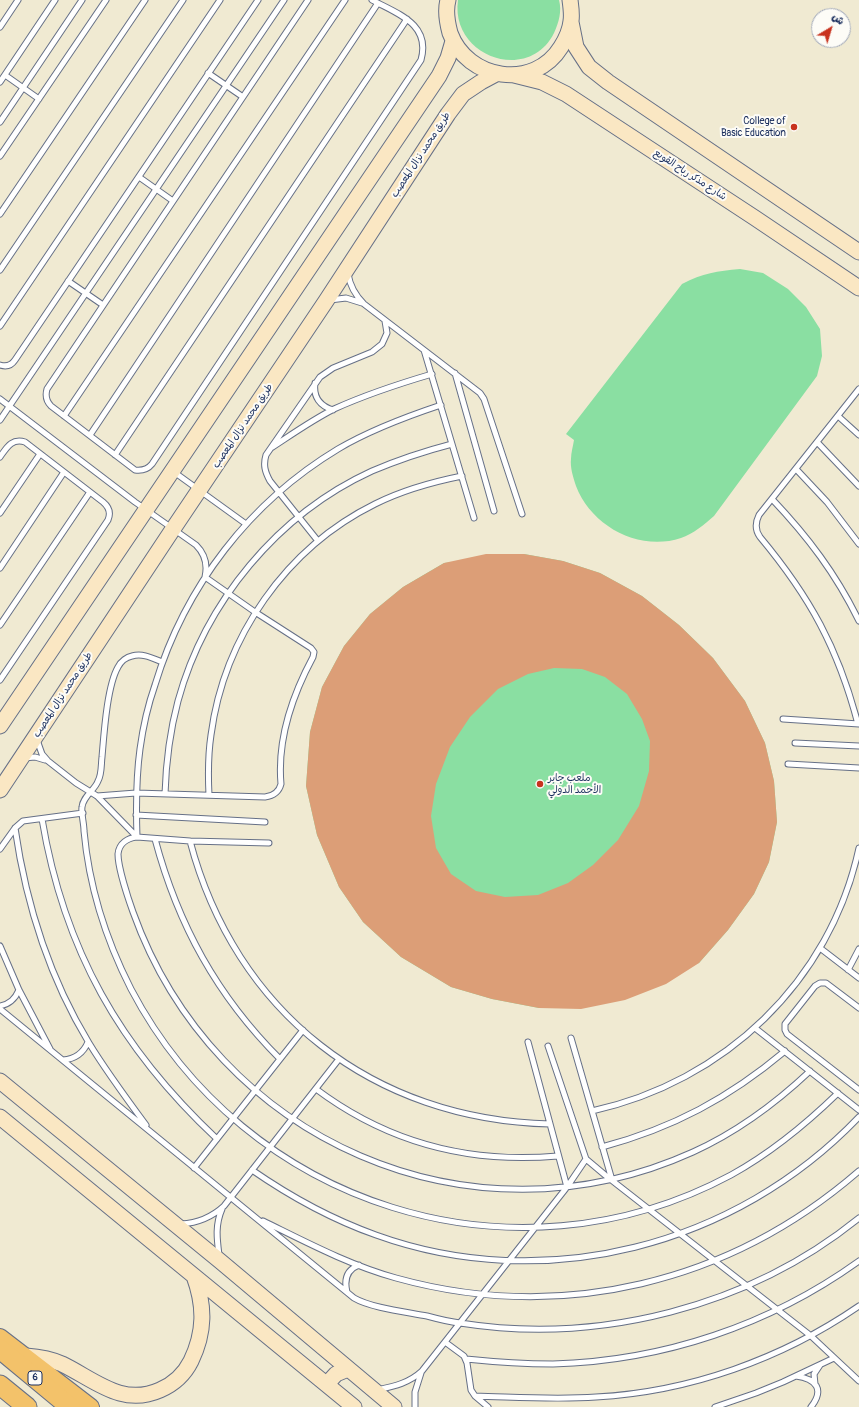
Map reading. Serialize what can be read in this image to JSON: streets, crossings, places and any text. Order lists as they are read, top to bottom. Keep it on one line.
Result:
{"streets":{"highway":["6"],"street":["طريق محمد نزال المعصب","شارع مذكر رباح القوبع"]},"places":["College of Basic Education","ملعب جابر الأحمد الدولي"],"north":"top right"}
